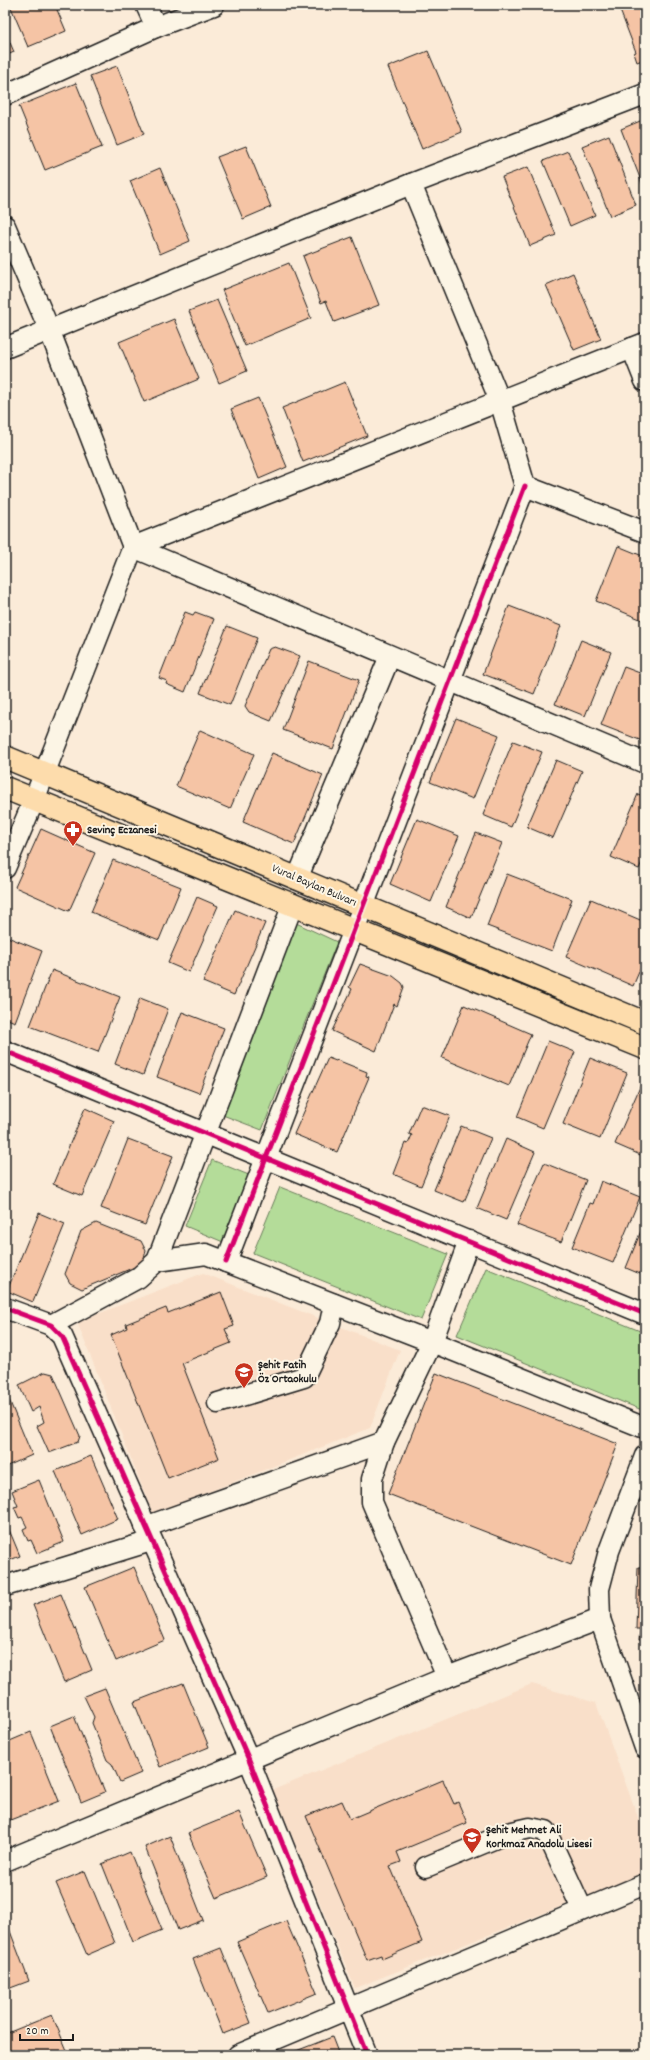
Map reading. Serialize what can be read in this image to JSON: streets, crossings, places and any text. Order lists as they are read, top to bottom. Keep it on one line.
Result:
{"streets":{"main road":["Vural Baylan Bulvarı"]},"places":{"pharmacy":["Sevinç Eczanesi"],"school or university":["Şehit Fatih Öz Ortaokulu","Şehit Mehmet Ali Korkmaz Anadolu Lisesi"]},"scale_bar":"20 m"}
